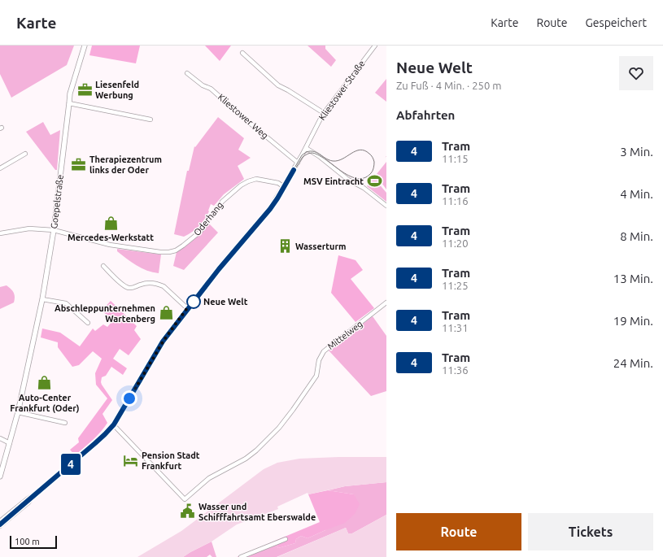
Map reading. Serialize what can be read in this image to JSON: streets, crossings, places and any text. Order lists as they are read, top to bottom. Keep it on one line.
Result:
{"streets":{"street":["Kliestower Straße","Kliestower Weg","Goepelstraße","Oderhang","Mittelweg"]},"crossings":[["Kliestower Straße","Kliestower Weg"],["Kliestower Straße","Oderhang"],["Kliestower Straße","Mittelweg"],["Goepelstraße","Oderhang"]],"places":{"office":["Liesenfeld Werbung","Therapiezentrum links der Oder"],"sports":["MSV Eintracht"],"shop":["Mercedes-Werkstatt","Abschleppunternehmen Wartenberg","Auto-Center Frankfurt (Oder)"],"building":["Wasserturm"],"other":["Neue Welt"],"hotel":["Pension Stadt Frankfurt"],"public building":["Wasser und Schifffahrtsamt Eberswalde"]},"lines":["tram line 4"],"scale_bar":"100 m","page":{"header":"Karte","nav":["Karte","Route","Gespeichert"],"on_map":"4","heading":[["Neue Welt","Zu Fuß · 4 Min. · 250 m"],"Abfahrten"],"list":[{"mark":"4","name":"Tram","note":"11:15","value":"3 Min."},{"mark":"4","name":"Tram","note":"11:16","value":"4 Min."},{"mark":"4","name":"Tram","note":"11:20","value":"8 Min."},{"mark":"4","name":"Tram","note":"11:25","value":"13 Min."},{"mark":"4","name":"Tram","note":"11:31","value":"19 Min."},{"mark":"4","name":"Tram","note":"11:36","value":"24 Min."}],"buttons":["Route","Tickets"],"scale":"100 m"}}
